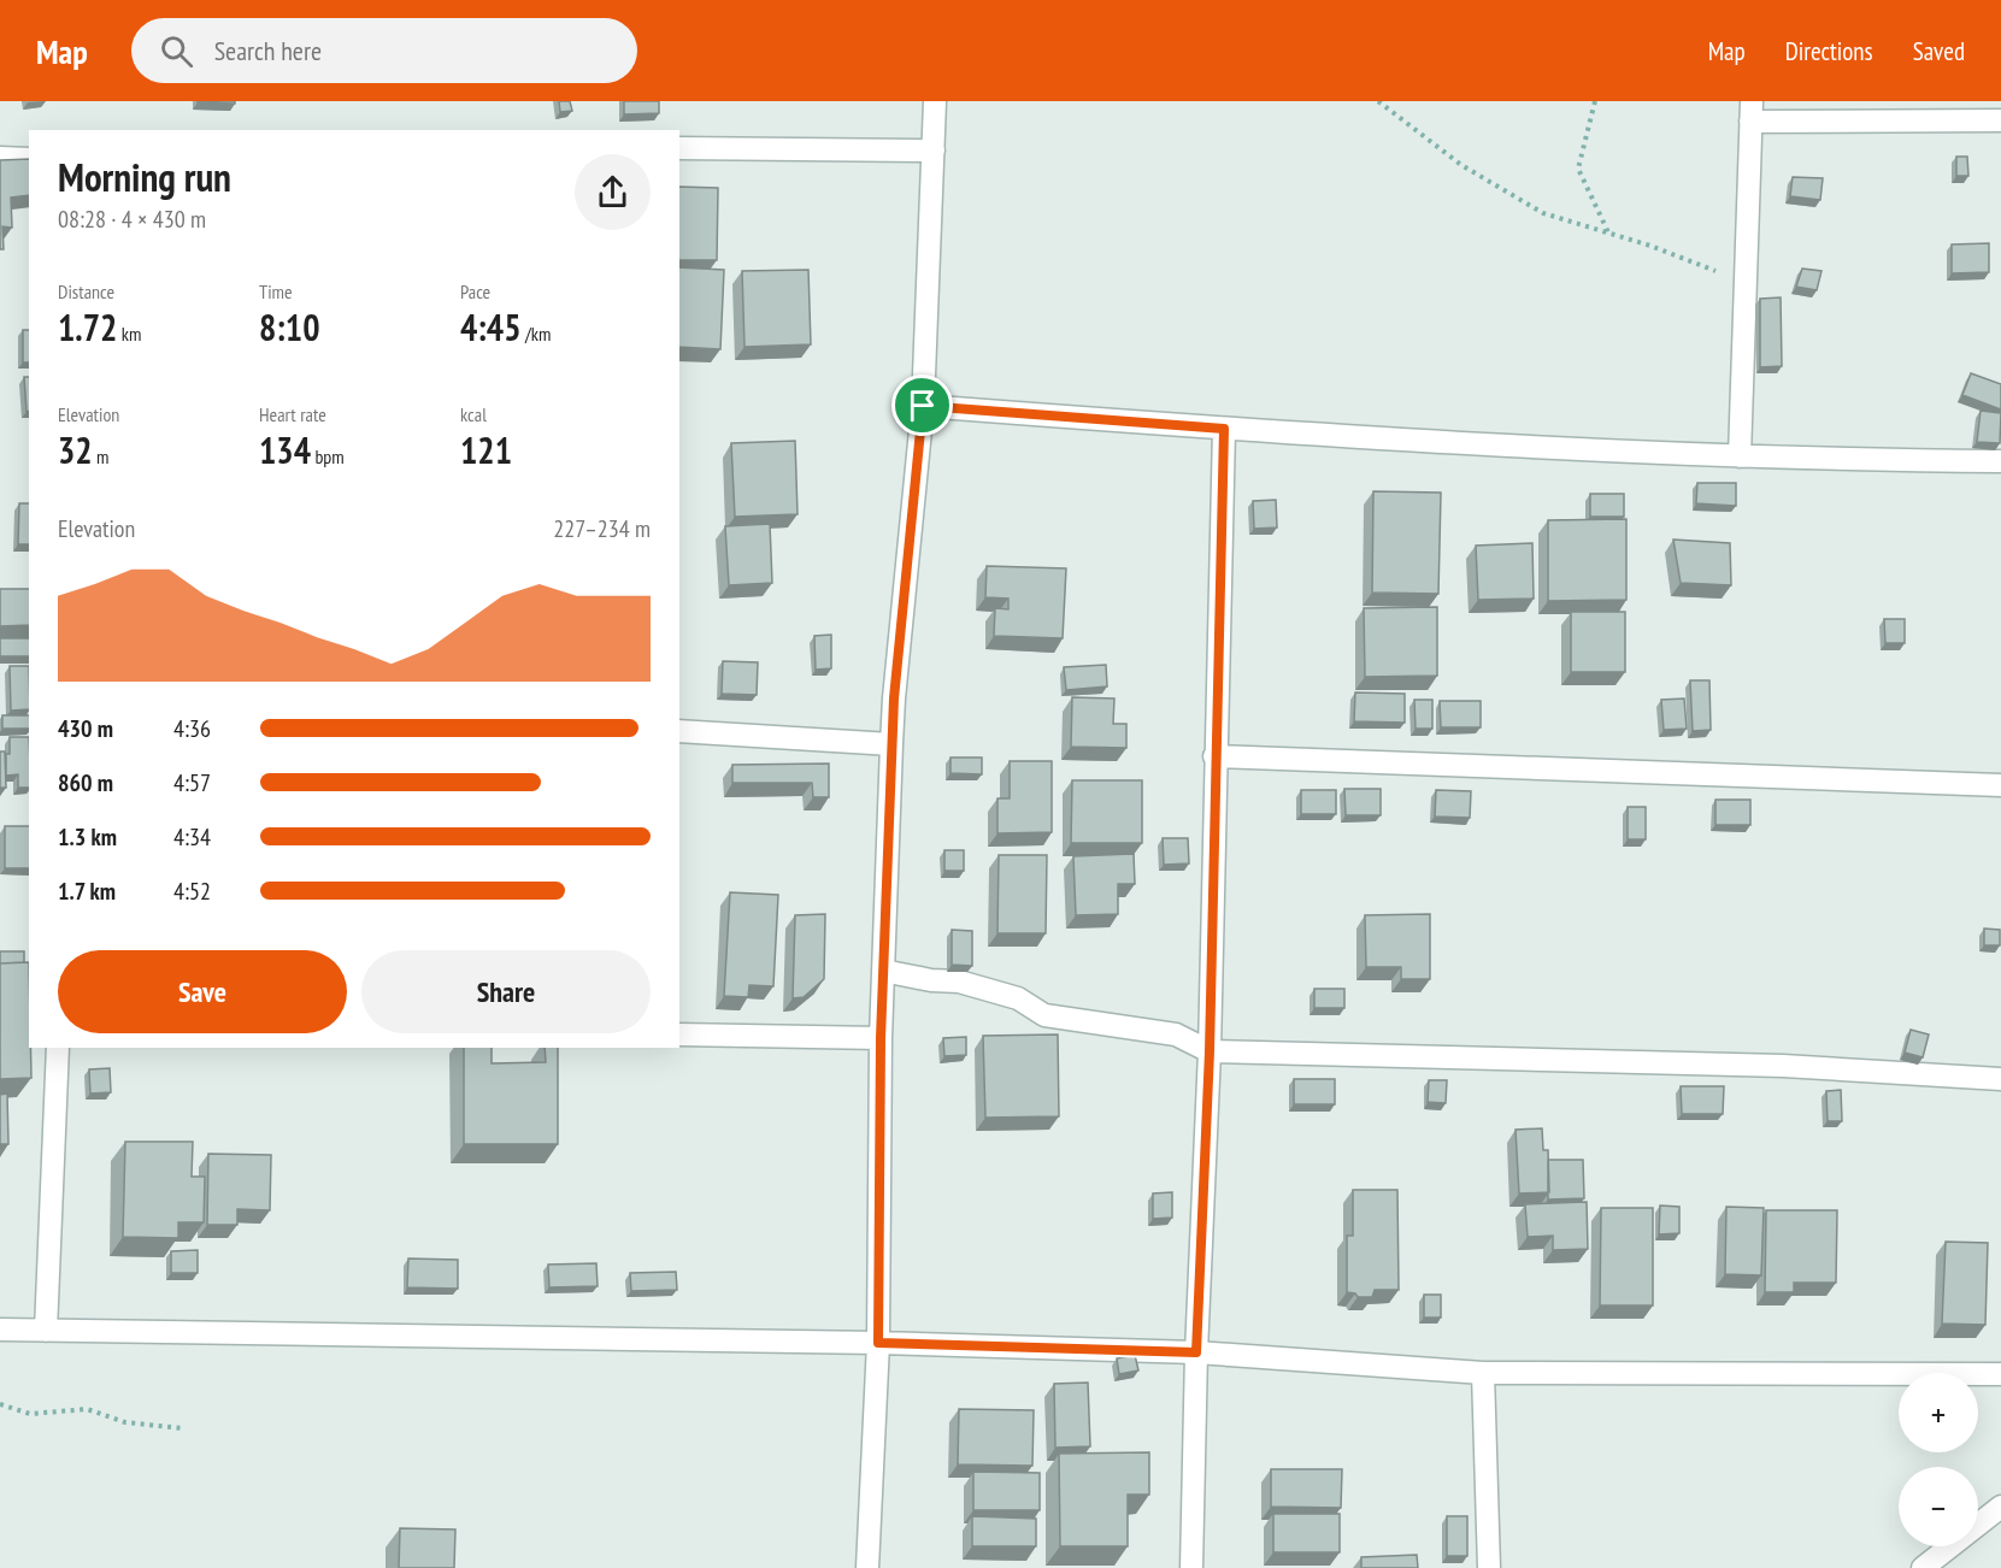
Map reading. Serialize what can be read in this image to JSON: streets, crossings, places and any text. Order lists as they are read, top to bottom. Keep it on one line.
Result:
{"page":{"header":"Map","search":"Search here","nav":["Map","Directions","Saved"],"heading":["Morning run","08:28 · 4 × 430 m"],"stats":[["Distance","1.72 km"],["Time","8:10"],["Pace","4:45 /km"],["Elevation","32 m"],["Heart rate","134 bpm"],["kcal","121"]],"chart":["Elevation","227–234 m"],"list":[{"name":"430 m","note":"4:36"},{"name":"860 m","note":"4:57"},{"name":"1.3 km","note":"4:34"},{"name":"1.7 km","note":"4:52"}],"buttons":["Save","Share"],"map_buttons":["+","−"]}}
